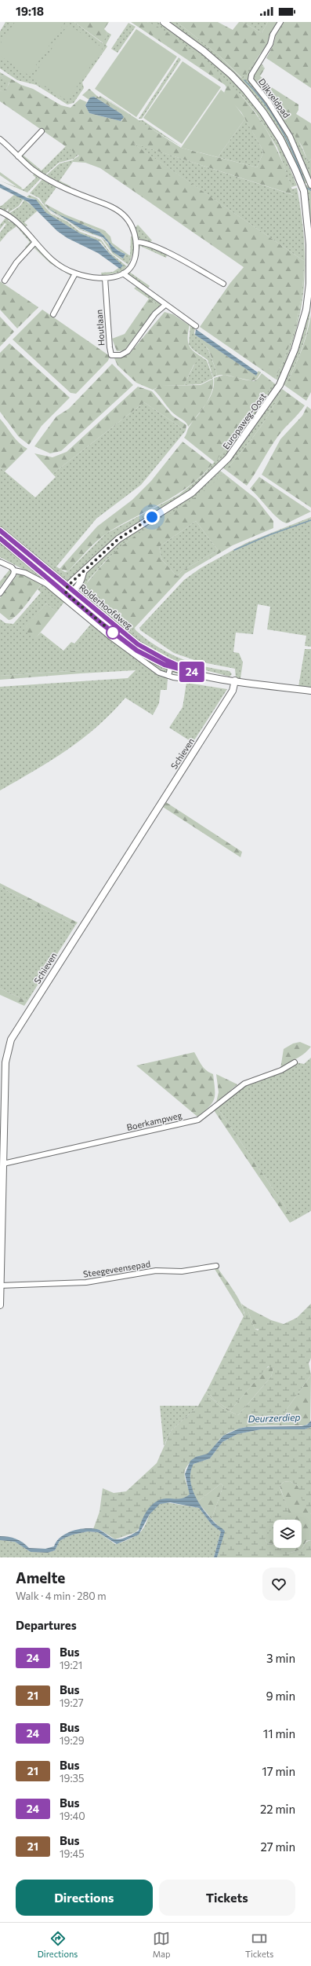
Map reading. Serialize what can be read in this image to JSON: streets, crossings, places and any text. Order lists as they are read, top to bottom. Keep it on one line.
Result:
{"streets":{"main road":["Europaweg-Oost","Rolderhoofdweg","Schieven"],"street":["Dijkveldpad","Houtlaan","Boerkampweg","Steegeveensepad"]},"crossings":[["Europaweg-Oost","Rolderhoofdweg"],["Rolderhoofdweg","Schieven"],["Schieven","Boerkampweg"],["Schieven","Steegeveensepad"]],"water":["Deurzerdiep"],"lines":["bus line 24"],"page":{"status":"19:18","on_map":"24","heading":[["Amelte","Walk · 4 min · 280 m"],"Departures"],"list":[{"mark":"24","name":"Bus","note":"19:21","value":"3 min"},{"mark":"21","name":"Bus","note":"19:27","value":"9 min"},{"mark":"24","name":"Bus","note":"19:29","value":"11 min"},{"mark":"21","name":"Bus","note":"19:35","value":"17 min"},{"mark":"24","name":"Bus","note":"19:40","value":"22 min"},{"mark":"21","name":"Bus","note":"19:45","value":"27 min"}],"buttons":["Directions","Tickets"],"tabs":["Directions","Map","Tickets"]}}
